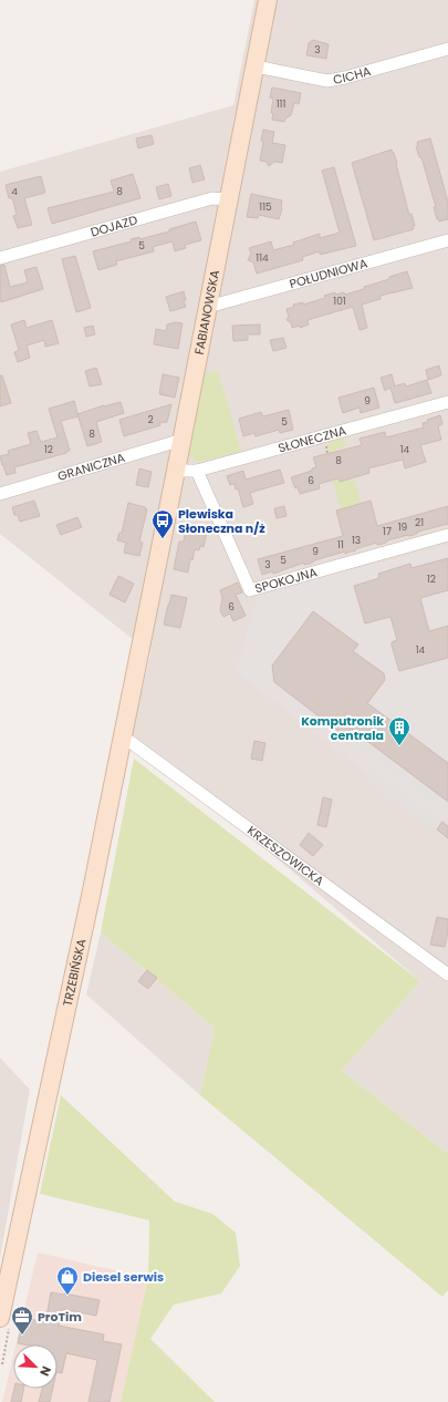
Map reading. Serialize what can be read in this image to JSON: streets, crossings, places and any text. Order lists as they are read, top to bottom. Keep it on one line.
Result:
{"streets":{"street":["CICHA","DOJAZD","POŁUDNIOWA","FABIANOWSKA","SŁONECZNA","GRANICZNA","SPOKOJNA","KRZESZOWICKA","TRZEBIŃSKA"]},"crossings":[["CICHA","FABIANOWSKA"],["DOJAZD","FABIANOWSKA"],["POŁUDNIOWA","FABIANOWSKA"],["FABIANOWSKA","SŁONECZNA"],["FABIANOWSKA","GRANICZNA"],["FABIANOWSKA","TRZEBIŃSKA"],["SŁONECZNA","SPOKOJNA"],["KRZESZOWICKA","TRZEBIŃSKA"]],"places":{"bus stop":["Plewiska Słoneczna n/ż"],"building":["Komputronik centrala"],"shop":["Diesel serwis"],"office":["ProTim"]},"house_numbers":["3","111","4","8","115","5","114","101","9","2","5","8","12","14","8","6","21","19","17","13","11","9","5","3","12","6","14"],"north":"bottom right"}
